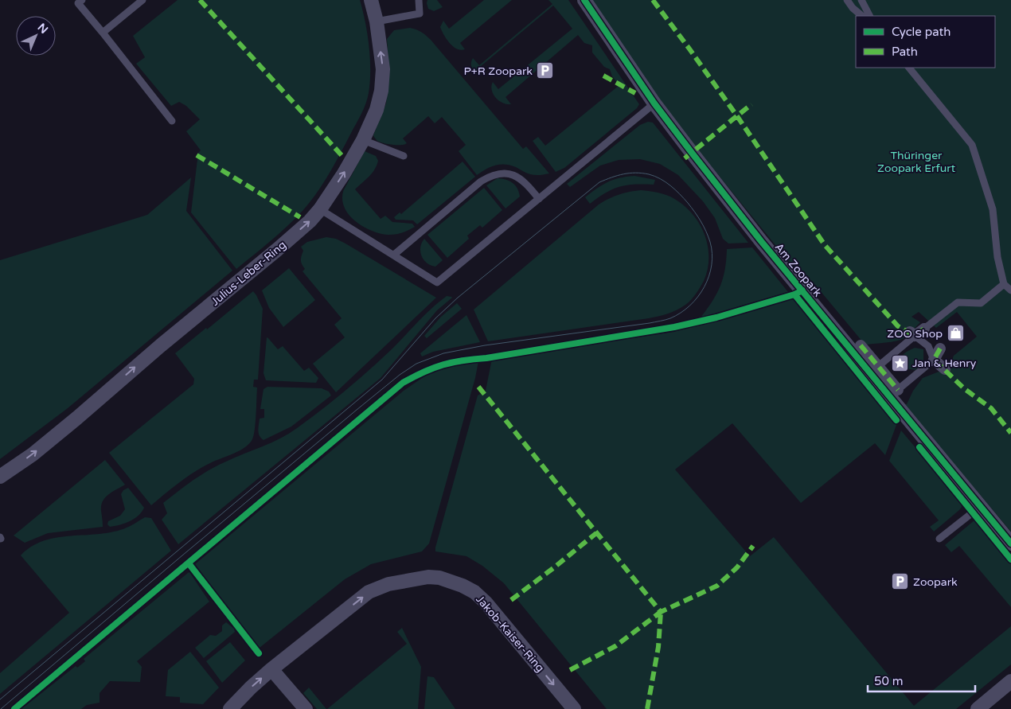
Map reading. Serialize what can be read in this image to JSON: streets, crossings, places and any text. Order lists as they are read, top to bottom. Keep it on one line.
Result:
{"streets":{"street":["Am Zoopark","Julius-Leber-Ring","Jakob-Kaiser-Ring"]},"one_way":["Julius-Leber-Ring"],"parks":["Thüringer Zoopark Erfurt"],"places":{"parking":["P+R Zoopark","Zoopark"],"shop":["ZOO Shop"],"place":["Jan & Henry"]},"legend":["Cycle path","Path"],"scale_bar":"50 m","north":"top right"}
